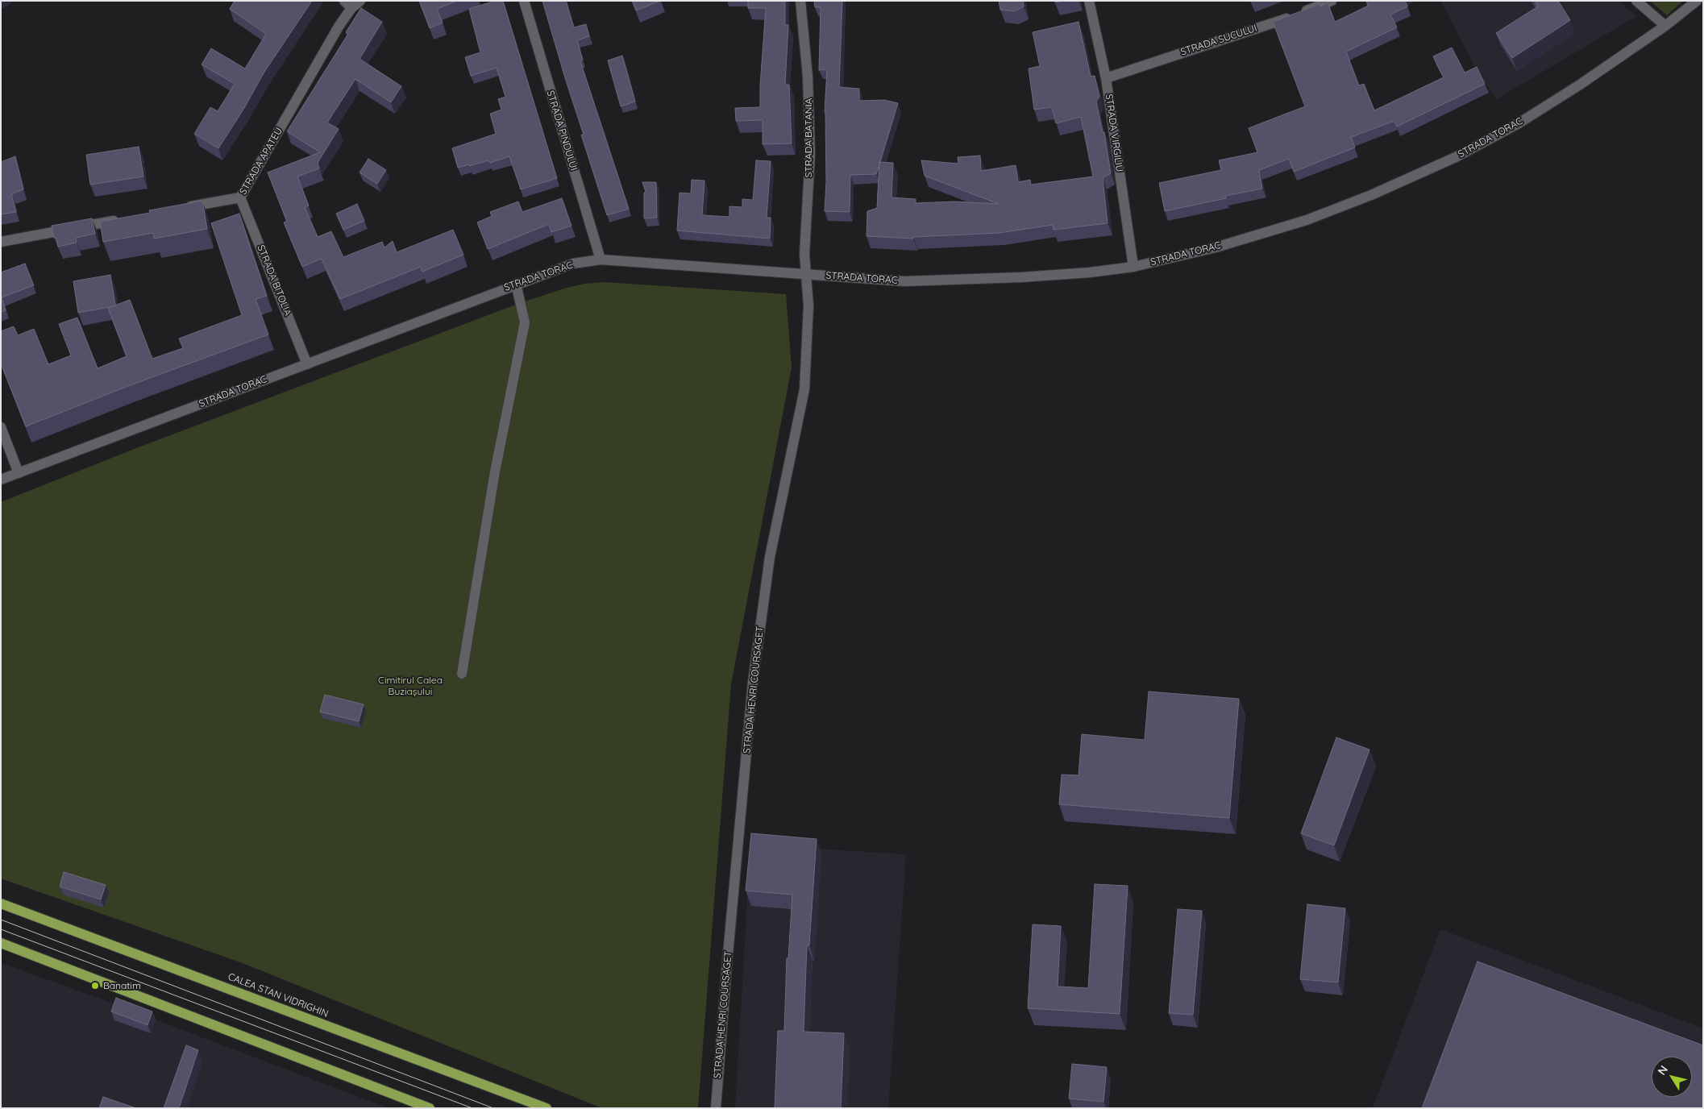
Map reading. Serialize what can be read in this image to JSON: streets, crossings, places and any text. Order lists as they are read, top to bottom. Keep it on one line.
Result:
{"streets":{"main road":["CALEA STAN VIDRIGHIN"],"street":["STRADA SUCULUI","STRADA PINDULUI","STRADA VIRGILIU","STRADA BATANIA","STRADA TORAC","STRADA APATEU","STRADA BITOLIA","STRADA HENRI COURSAGET"]},"crossings":[["STRADA SUCULUI","STRADA VIRGILIU"],["STRADA PINDULUI","STRADA TORAC"],["STRADA VIRGILIU","STRADA TORAC"],["STRADA BATANIA","STRADA TORAC"],["STRADA BATANIA","STRADA HENRI COURSAGET"],["STRADA TORAC","STRADA BITOLIA"],["STRADA TORAC","STRADA HENRI COURSAGET"],["STRADA APATEU","STRADA BITOLIA"]],"parks":["Cimitirul Calea Buziașului"],"places":["Banatim"],"north":"top left"}
